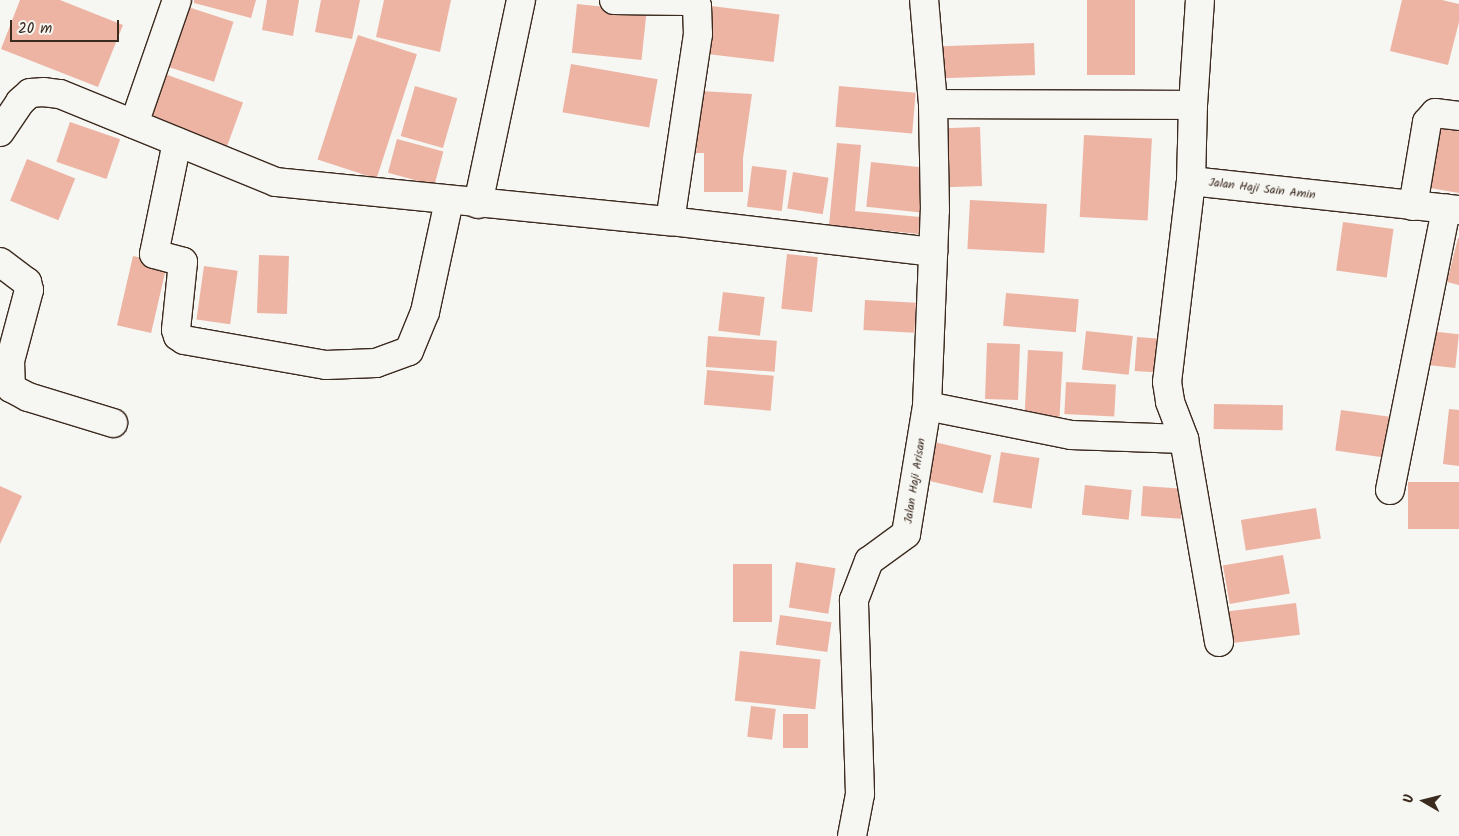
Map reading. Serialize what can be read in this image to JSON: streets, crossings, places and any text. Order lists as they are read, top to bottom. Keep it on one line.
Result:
{"streets":{"street":["Jalan Haji Sain Amin","Jalan Haji Arisan"]},"scale_bar":"20 m","north":"left"}
